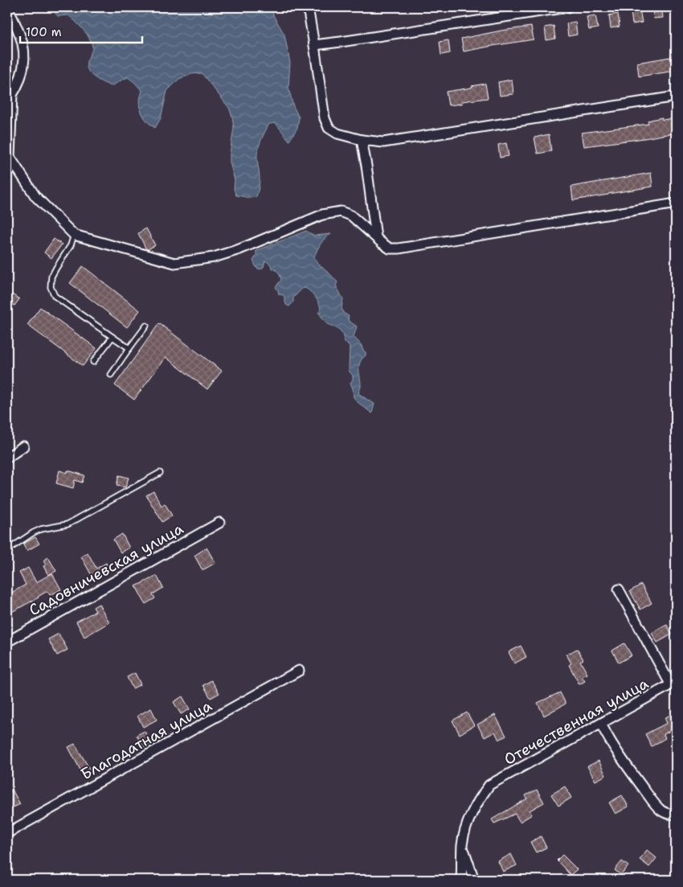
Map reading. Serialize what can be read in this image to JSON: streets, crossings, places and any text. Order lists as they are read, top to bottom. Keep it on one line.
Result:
{"streets":{"street":["Садовничевская улица","Отечественная улица","Благодатная улица"]},"scale_bar":"100 m"}
